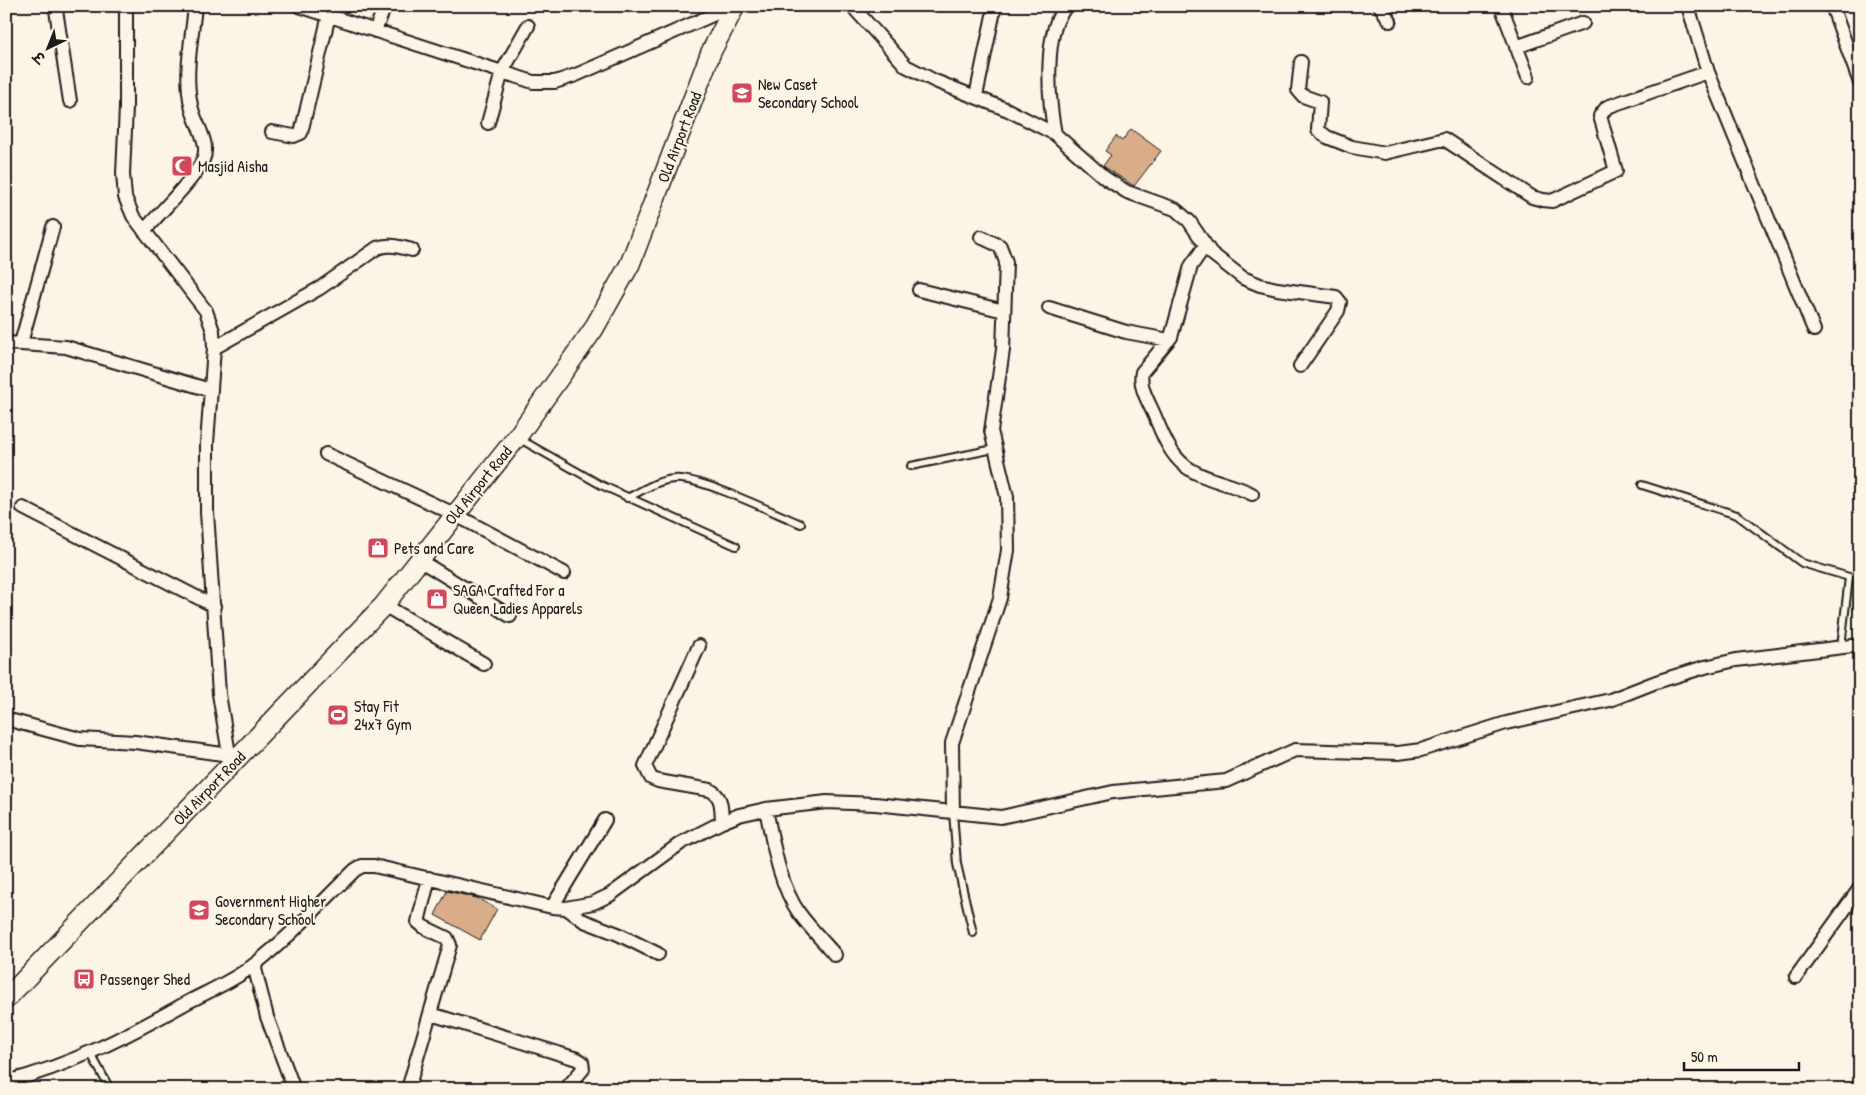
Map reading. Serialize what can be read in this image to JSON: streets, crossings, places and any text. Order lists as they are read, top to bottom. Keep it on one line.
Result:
{"streets":{"main road":["Old Airport Road"]},"places":{"school or university":["New Caset Secondary School","Government Higher Secondary School"],"mosque":["Masjid Aisha"],"shop":["Pets and Care","SAGA Crafted For a Queen Ladies Apparels"],"sports":["Stay Fit 24x7 Gym"],"bus stop":["Passenger Shed"]},"scale_bar":"50 m","north":"bottom left"}
